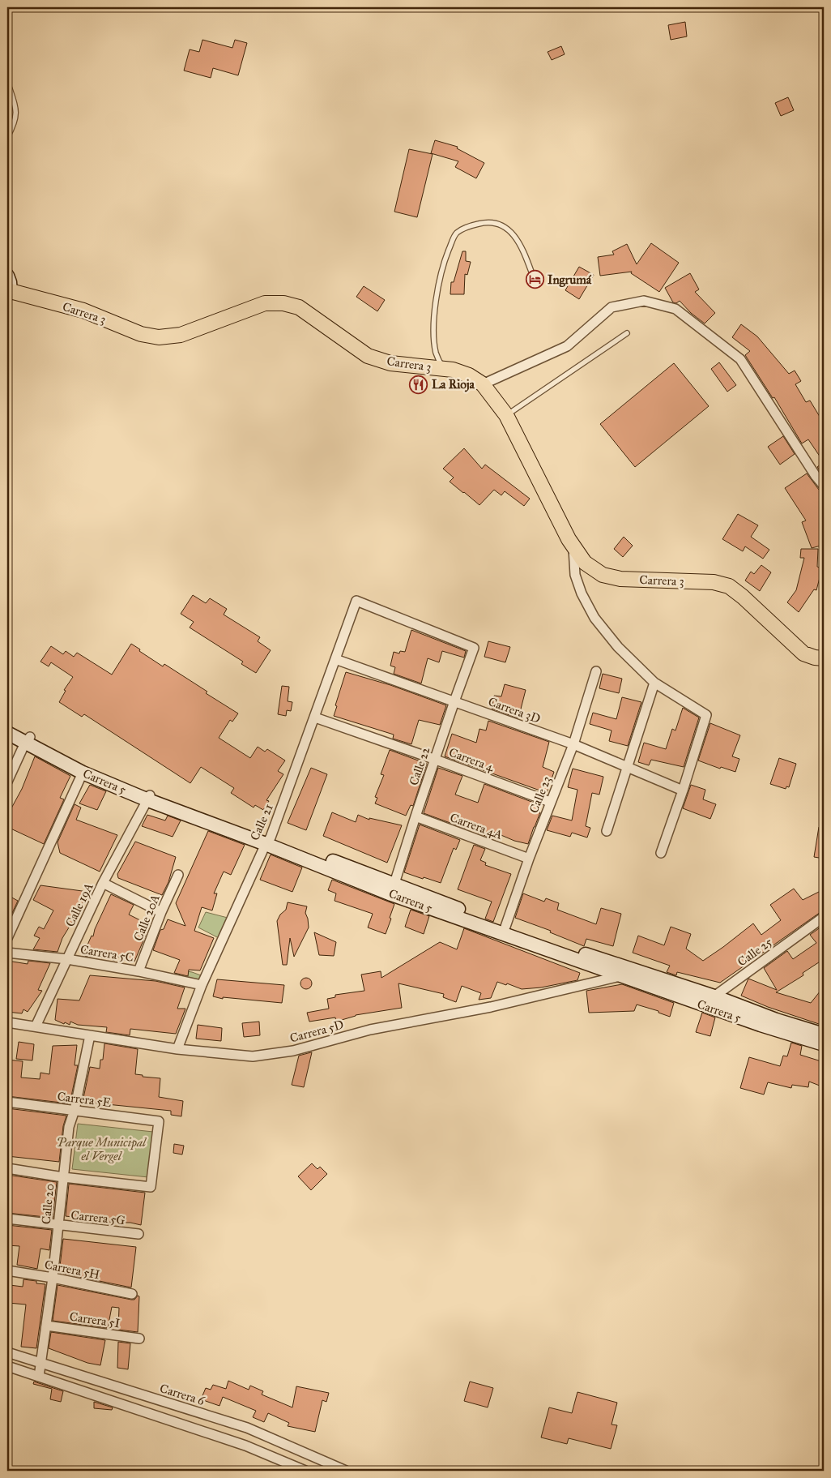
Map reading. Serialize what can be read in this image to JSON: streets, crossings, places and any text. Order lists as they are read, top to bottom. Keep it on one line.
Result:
{"streets":{"main road":["Carrera 3"],"street":["Carrera 3D","Carrera 4","Calle 22","Carrera 5","Calle 23","Calle 21","Carrera 4A","Calle 19A","Calle 20A","Calle 25","Carrera 5C","Carrera 5D","Carrera 5E","Calle 20","Carrera 5G","Carrera 5H","Carrera 5I","Carrera 6"]},"crossings":[["Carrera 3D","Calle 22"],["Carrera 3D","Calle 23"],["Carrera 3D","Calle 21"],["Carrera 4","Calle 22"],["Carrera 4","Calle 23"],["Carrera 4","Calle 21"],["Calle 22","Carrera 5"],["Calle 22","Calle 21"],["Calle 22","Carrera 4A"],["Carrera 5","Calle 23"],["Carrera 5","Calle 21"],["Carrera 5","Calle 19A"],["Carrera 5","Calle 25"],["Carrera 5","Carrera 5D"],["Calle 23","Carrera 4A"],["Calle 21","Carrera 5C"],["Calle 21","Carrera 5D"],["Calle 19A","Carrera 5C"],["Calle 19A","Carrera 5D"],["Calle 20A","Carrera 5C"],["Carrera 5D","Calle 20"],["Carrera 5E","Calle 20"],["Calle 20","Carrera 5G"],["Calle 20","Carrera 5H"],["Calle 20","Carrera 5I"],["Calle 20","Carrera 6"]],"parks":["Parque Municipal el Vergel"],"places":{"hotel":["Ingrumá"],"restaurant":["La Rioja"]}}
